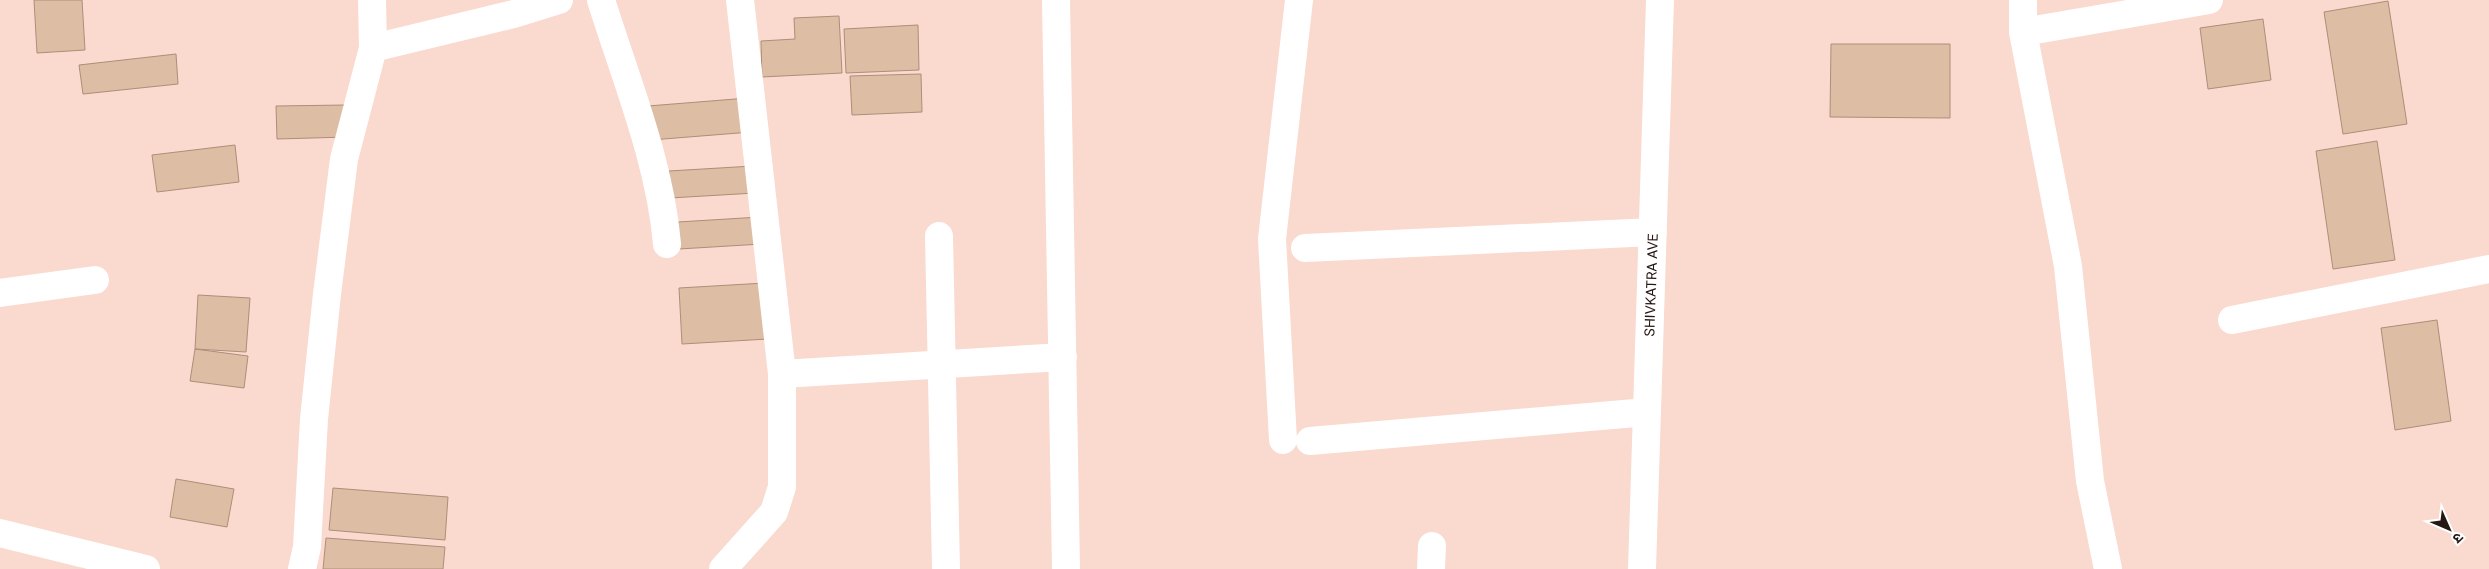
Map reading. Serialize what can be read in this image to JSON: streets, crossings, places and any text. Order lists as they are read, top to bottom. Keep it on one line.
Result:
{"streets":{"street":["SHIVKATRA AVE"]},"north":"bottom right"}
